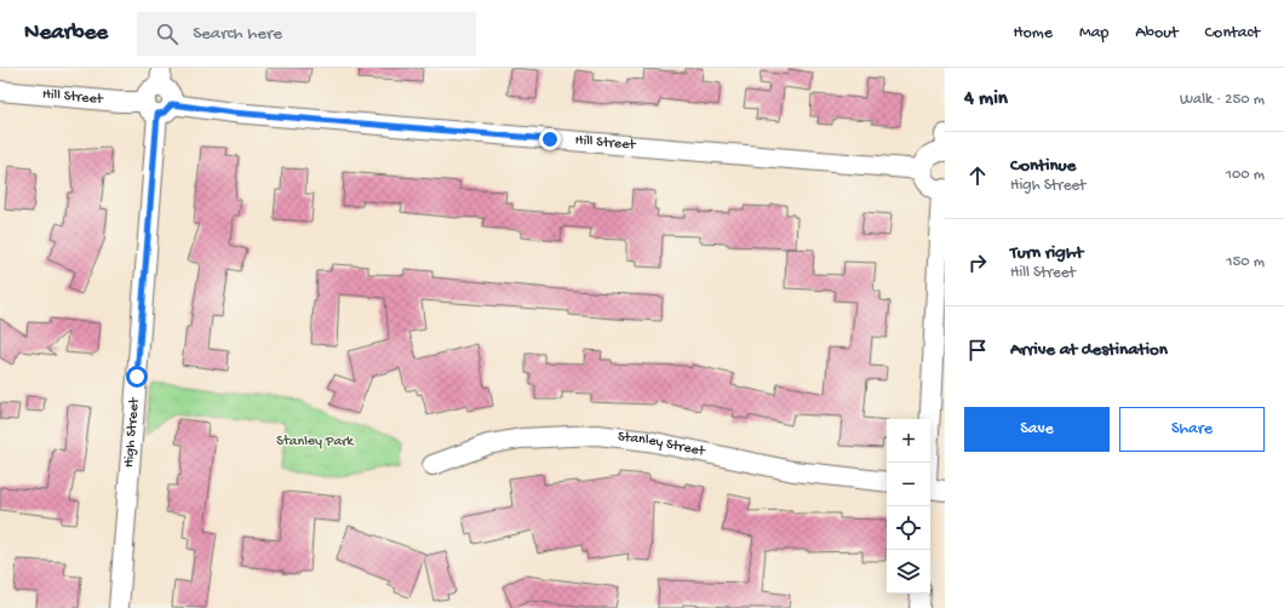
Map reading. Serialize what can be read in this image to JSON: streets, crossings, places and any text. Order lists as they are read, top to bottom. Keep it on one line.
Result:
{"streets":{"street":["Hill Street","High Street","Stanley Street"]},"crossings":[["Hill Street","High Street"]],"parks":["Stanley Park"],"page":{"header":"Nearbee","search":"Search here","nav":["Home","Map","About","Contact"],"heading":["4 min","Walk · 250 m"],"list":[["Continue","High Street","100 m"],["Turn right","Hill Street","150 m"],"Arrive at destination"],"buttons":["Save","Share"],"map_buttons":["+","−"]}}
